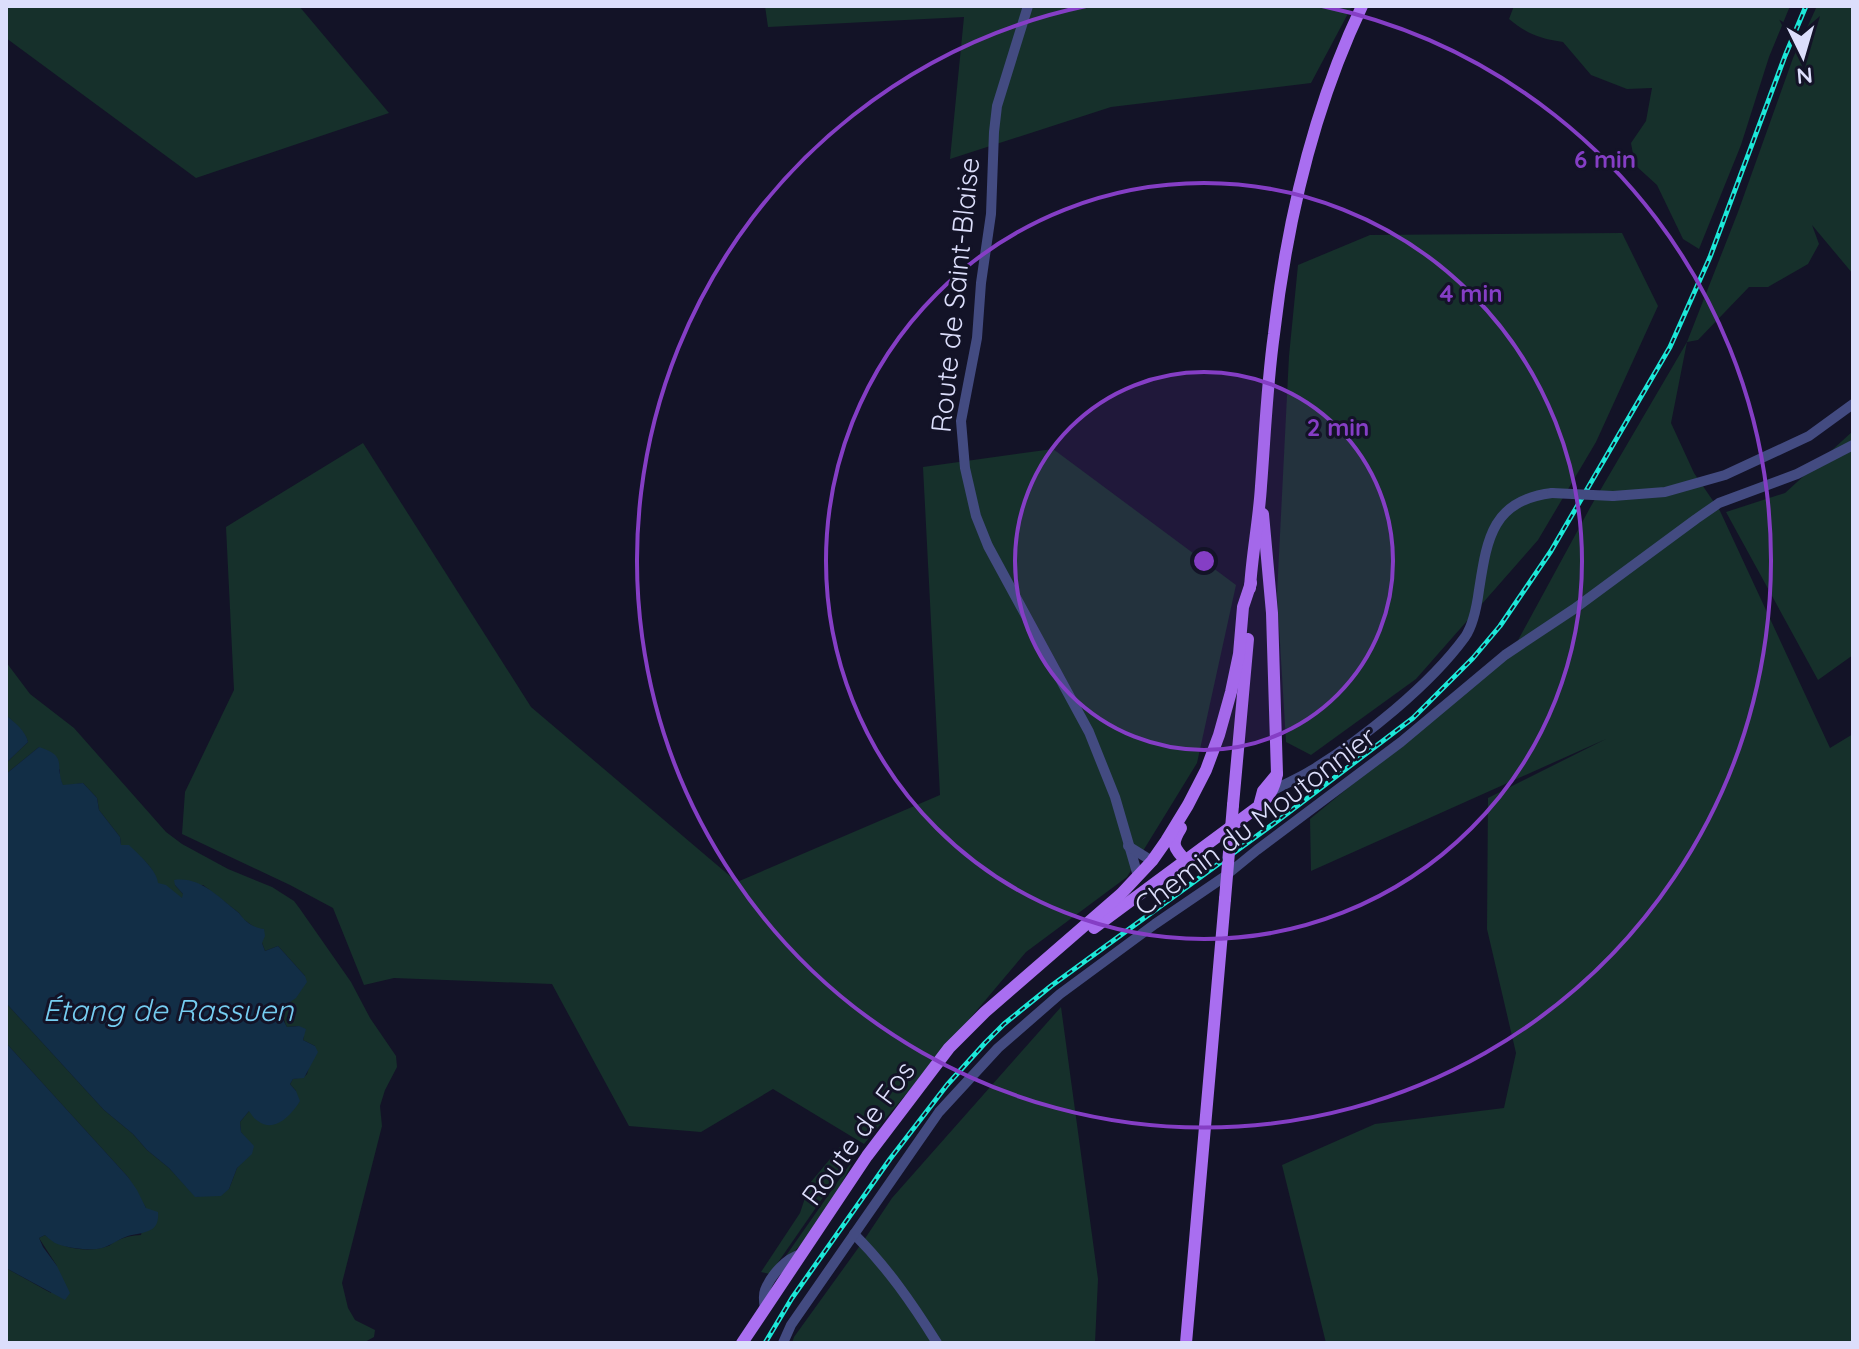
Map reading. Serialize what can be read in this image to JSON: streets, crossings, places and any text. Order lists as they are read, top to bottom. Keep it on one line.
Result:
{"streets":{"main road":["Route de Fos"],"street":["Route de Saint-Blaise","Chemin du Moutonnier"]},"water":["Étang de Rassuen"],"north":"bottom","rings":["6 min","4 min","2 min"]}
